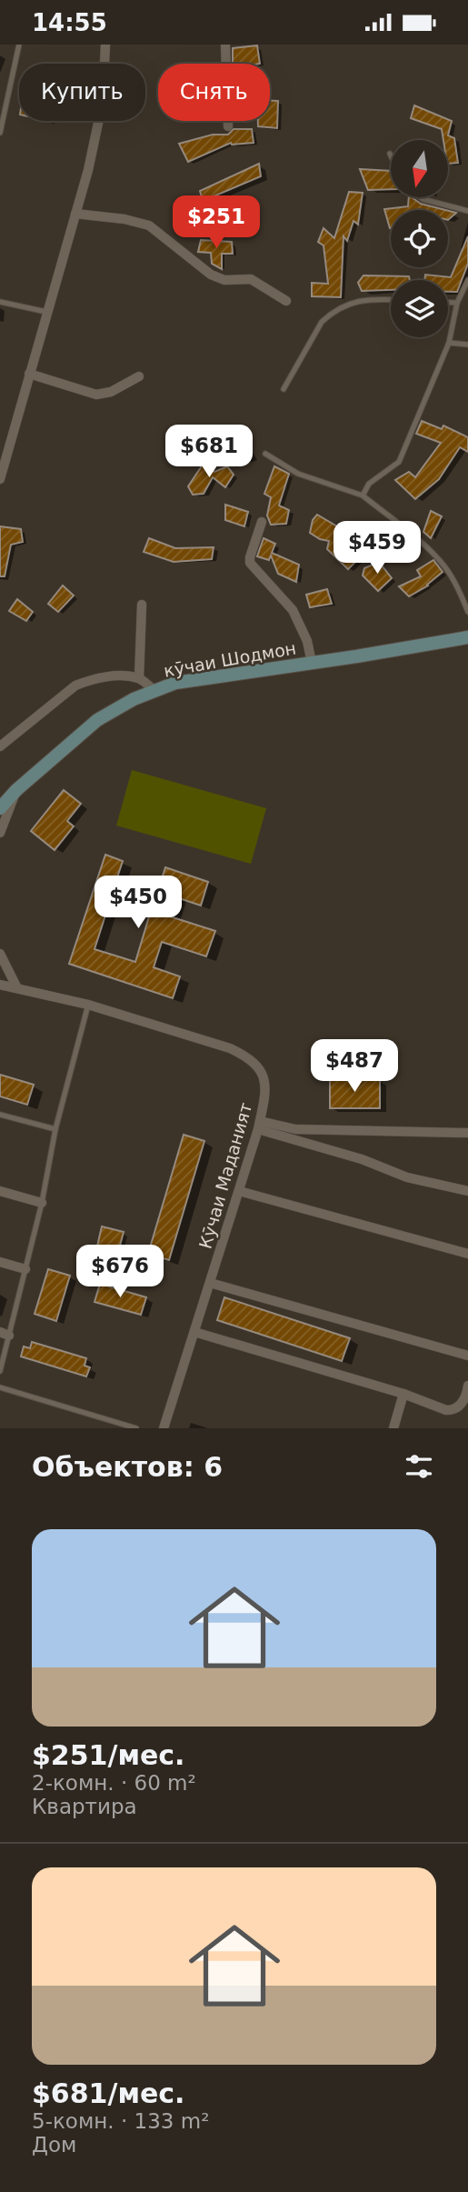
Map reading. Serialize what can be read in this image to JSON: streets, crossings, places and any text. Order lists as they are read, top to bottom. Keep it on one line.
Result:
{"streets":{"main road":["кӯчаи Шодмон"],"street":["Кӯчаи Маданият"]},"north":"bottom","page":{"status":"14:55","chip":["Купить","Снять"],"price":["$251","$681","$459","$450","$487","$676"],"heading":"Объектов: 6","list":[{"name":"$251/мес.","note":"2-комн. · 60 m² · Квартира"},{"name":"$681/мес.","note":"5-комн. · 133 m² · Дом"}]}}
